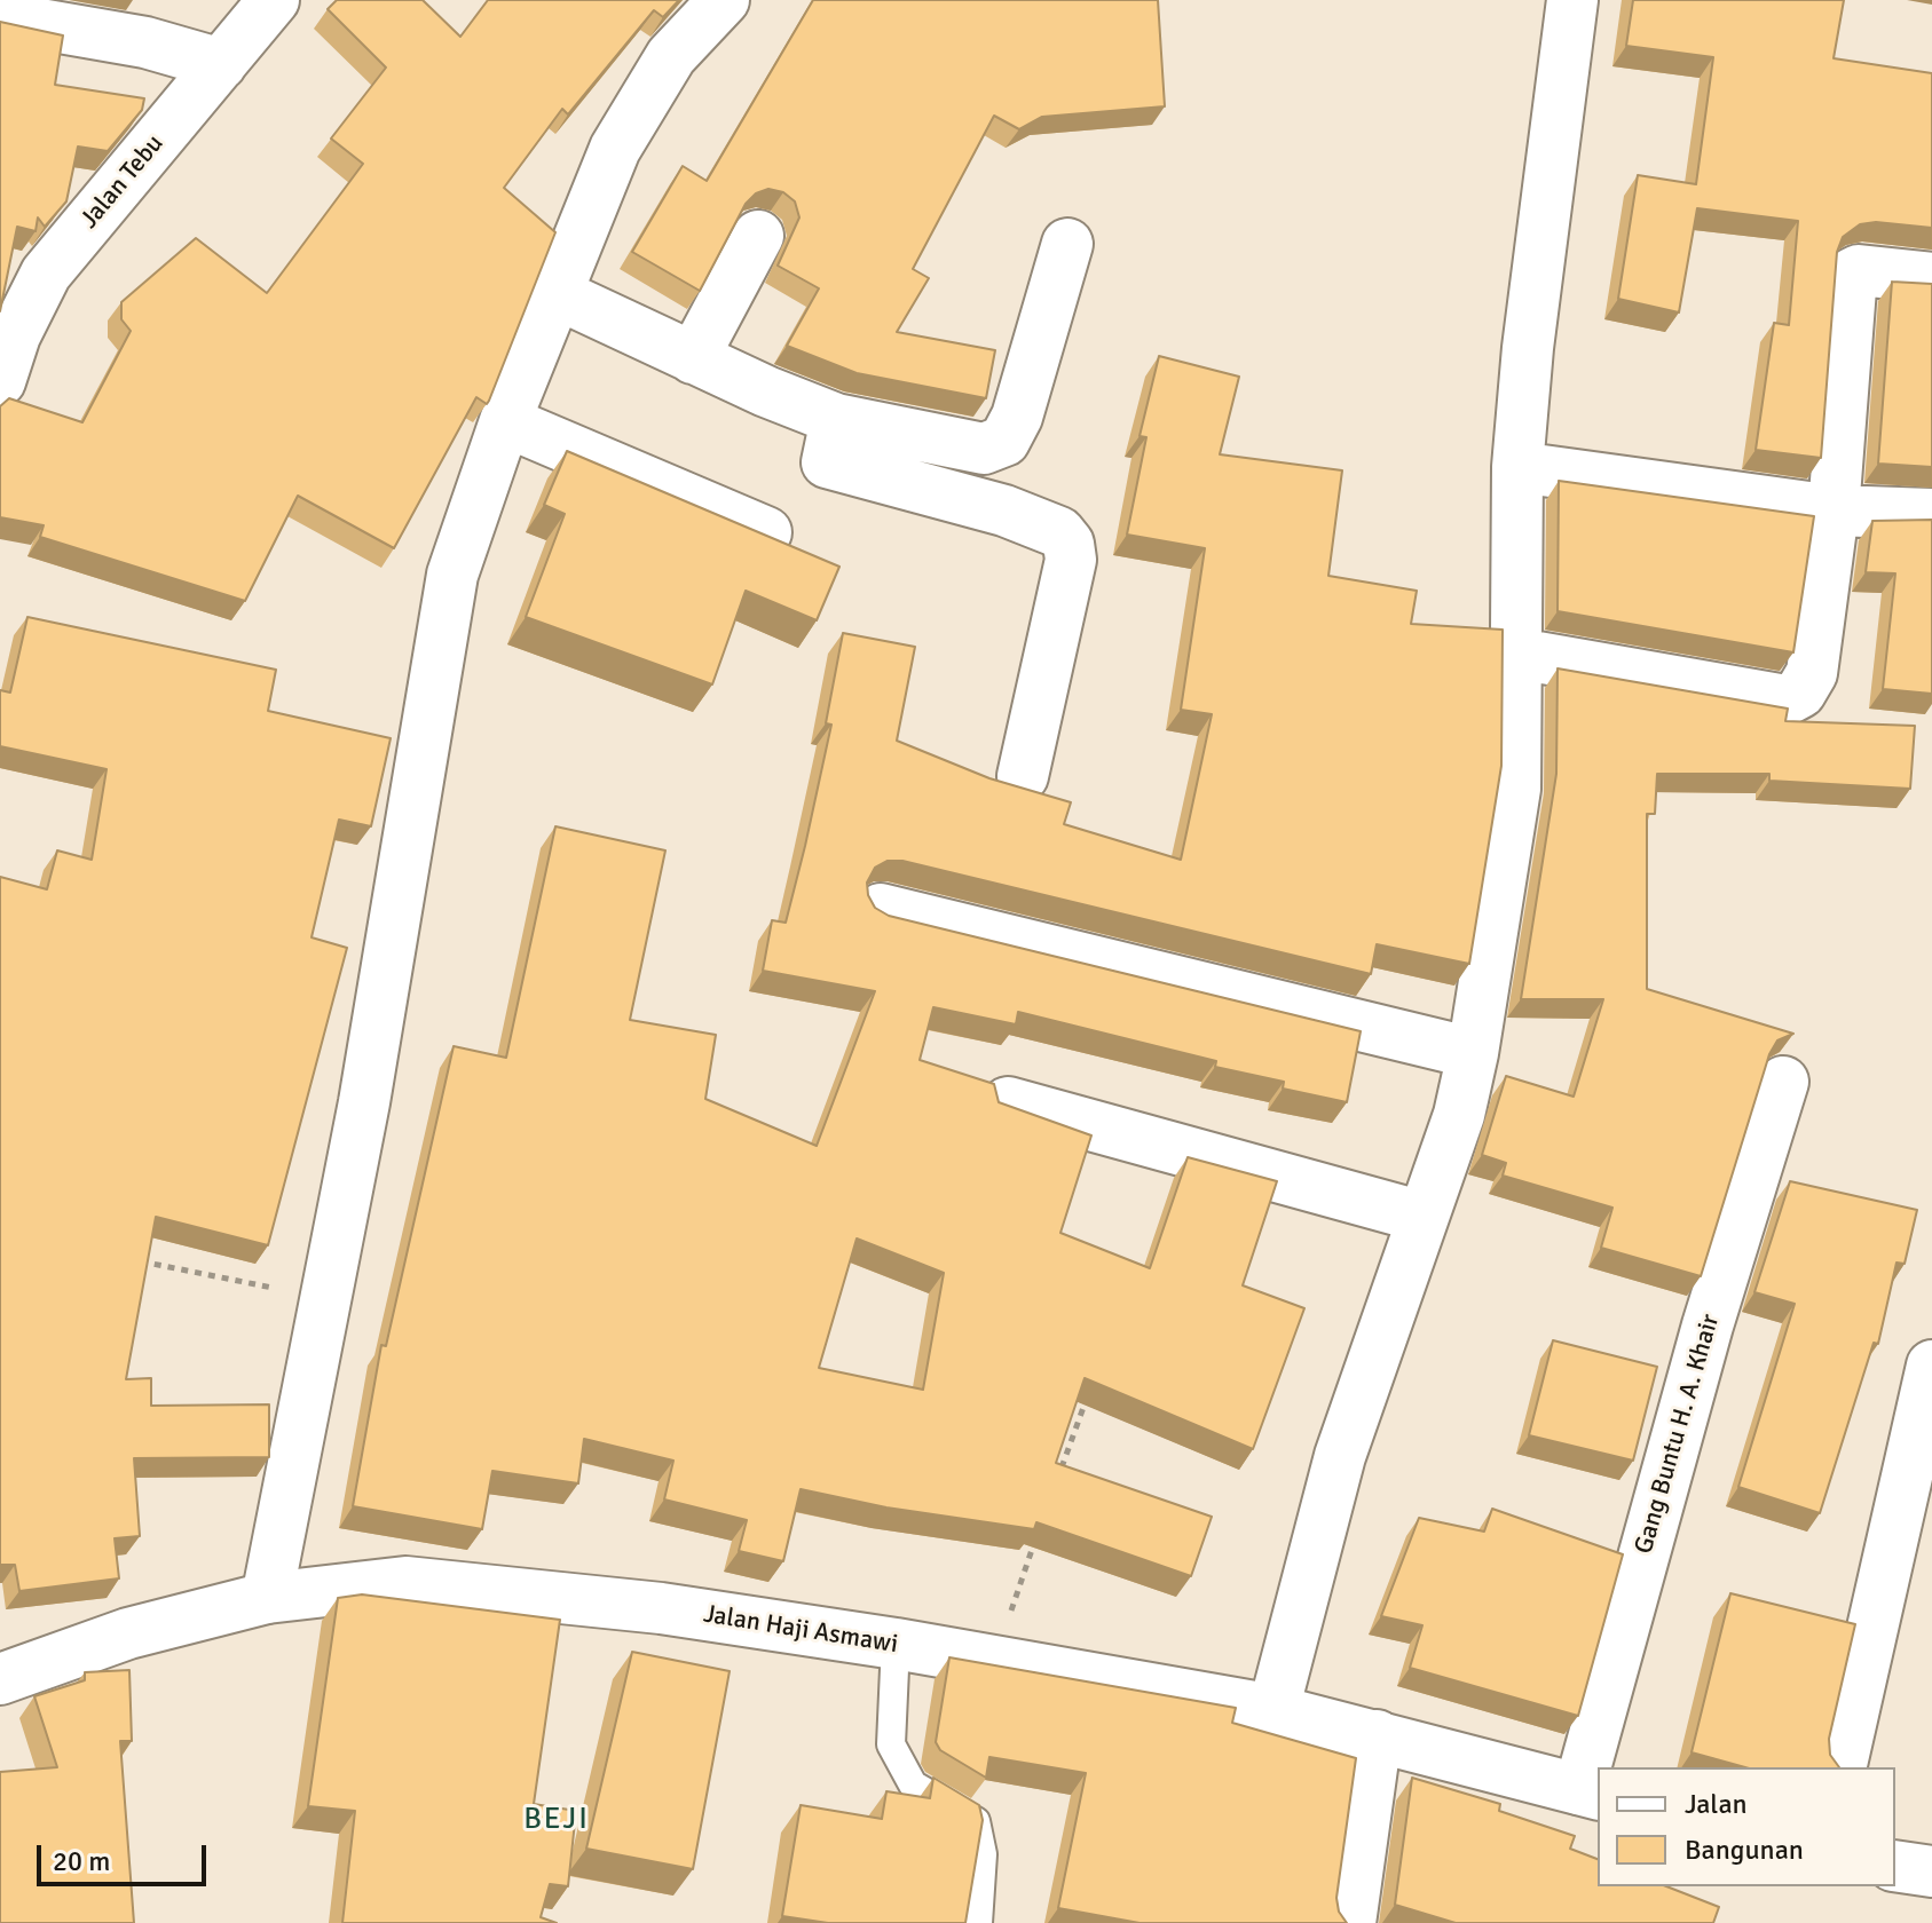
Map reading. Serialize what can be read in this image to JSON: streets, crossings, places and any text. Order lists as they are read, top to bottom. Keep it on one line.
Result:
{"streets":{"street":["Jalan Tebu","Gang Buntu H. A. Khair","Jalan Haji Asmawi"]},"crossings":[["Gang Buntu H. A. Khair","Jalan Haji Asmawi"]],"districts":["BEJI"],"legend":["Jalan","Bangunan"],"scale_bar":"20 m"}
